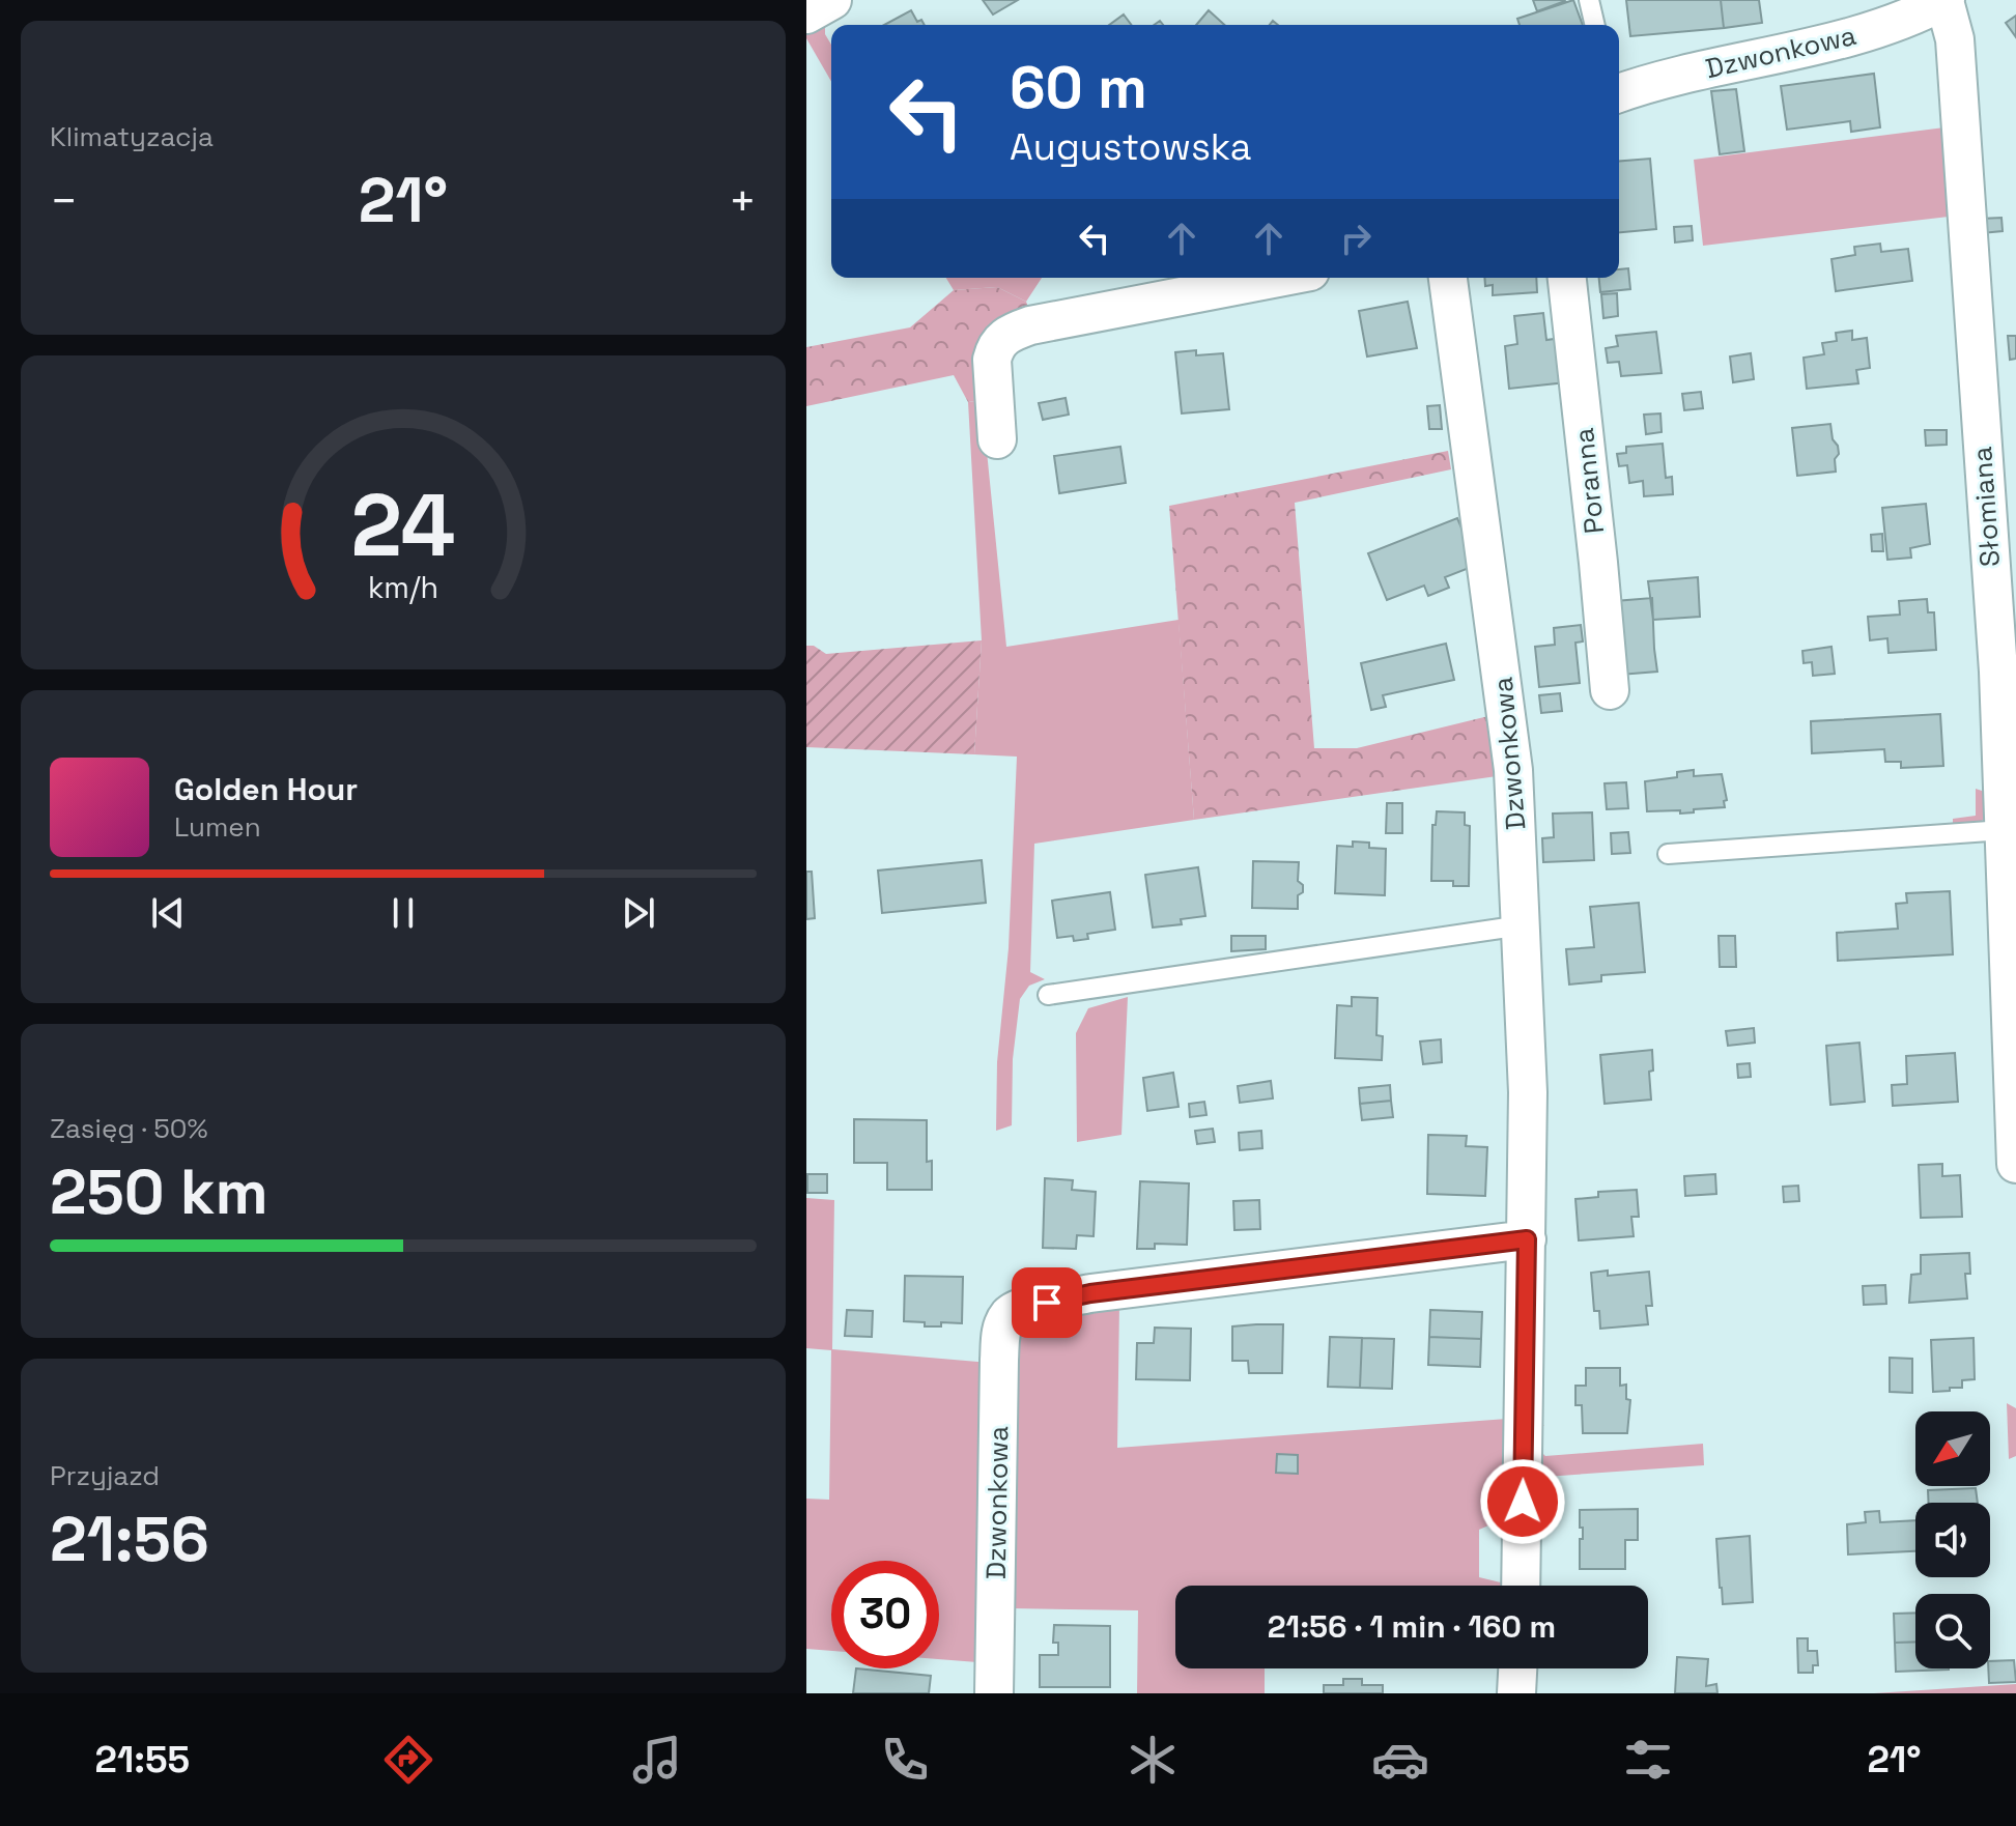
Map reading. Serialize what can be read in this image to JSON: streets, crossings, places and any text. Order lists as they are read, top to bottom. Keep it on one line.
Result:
{"streets":{"street":["Dzwonkowa","Poranna","Słomiana"]},"crossings":[["Dzwonkowa","Słomiana"]],"north":"bottom left","page":{"tile":["Klimatyzacja",["Zasięg · 50%","250 km"],["Przyjazd","21:56"]],"turn":["60 m","Augustowska"],"heat":["−","21°","+"],"song":["Golden Hour","Lumen"],"limit":"30","trip":"21:56 · 1 min · 160 m","tabs":["21:55","21°"],"gauge":["24","km/h"]}}
